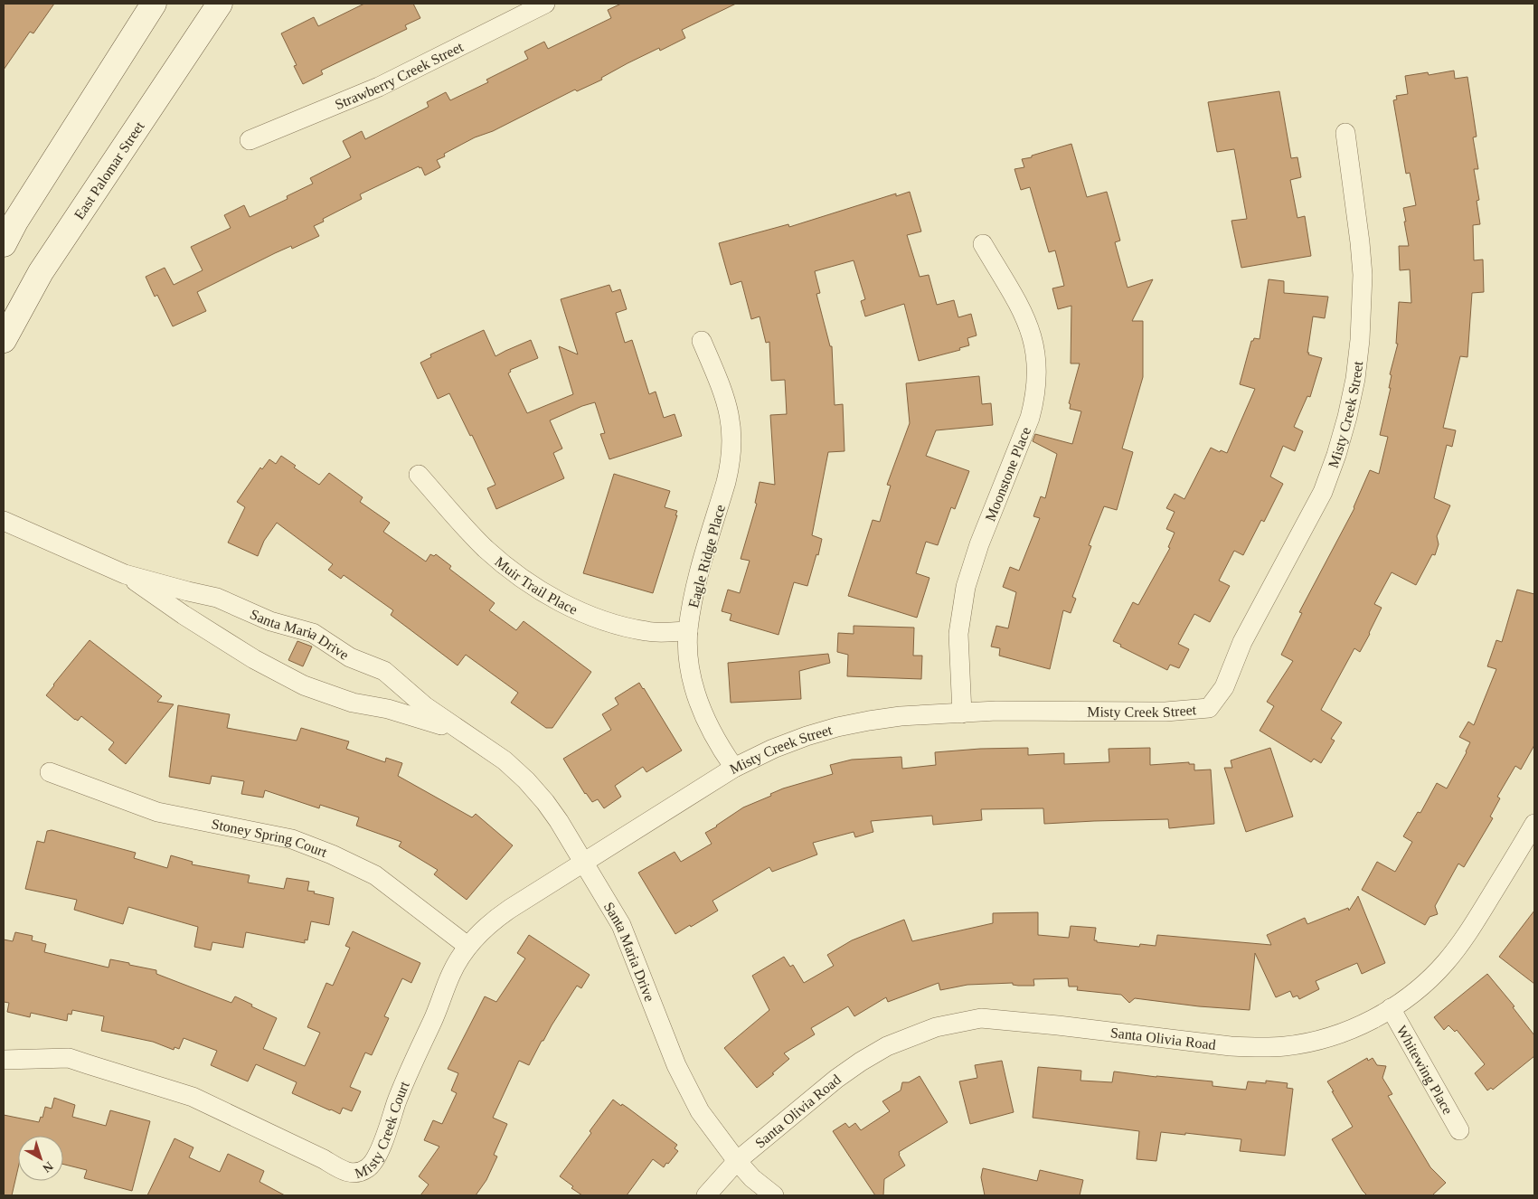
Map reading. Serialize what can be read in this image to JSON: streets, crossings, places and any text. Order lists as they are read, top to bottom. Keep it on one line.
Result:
{"streets":{"main road":["East Palomar Street"],"street":["Strawberry Creek Street","Misty Creek Street","Moonstone Place","Eagle Ridge Place","Muir Trail Place","Santa Maria Drive","Stoney Spring Court","Santa Olivia Road","Whitewing Place","Misty Creek Court"]},"crossings":[["Misty Creek Street","Moonstone Place"],["Misty Creek Street","Eagle Ridge Place"],["Misty Creek Street","Santa Maria Drive"],["Misty Creek Street","Misty Creek Court"],["Eagle Ridge Place","Muir Trail Place"],["Santa Maria Drive","Santa Olivia Road"],["Santa Maria Drive","Misty Creek Court"],["Stoney Spring Court","Misty Creek Court"],["Santa Olivia Road","Whitewing Place"]],"north":"bottom right"}
